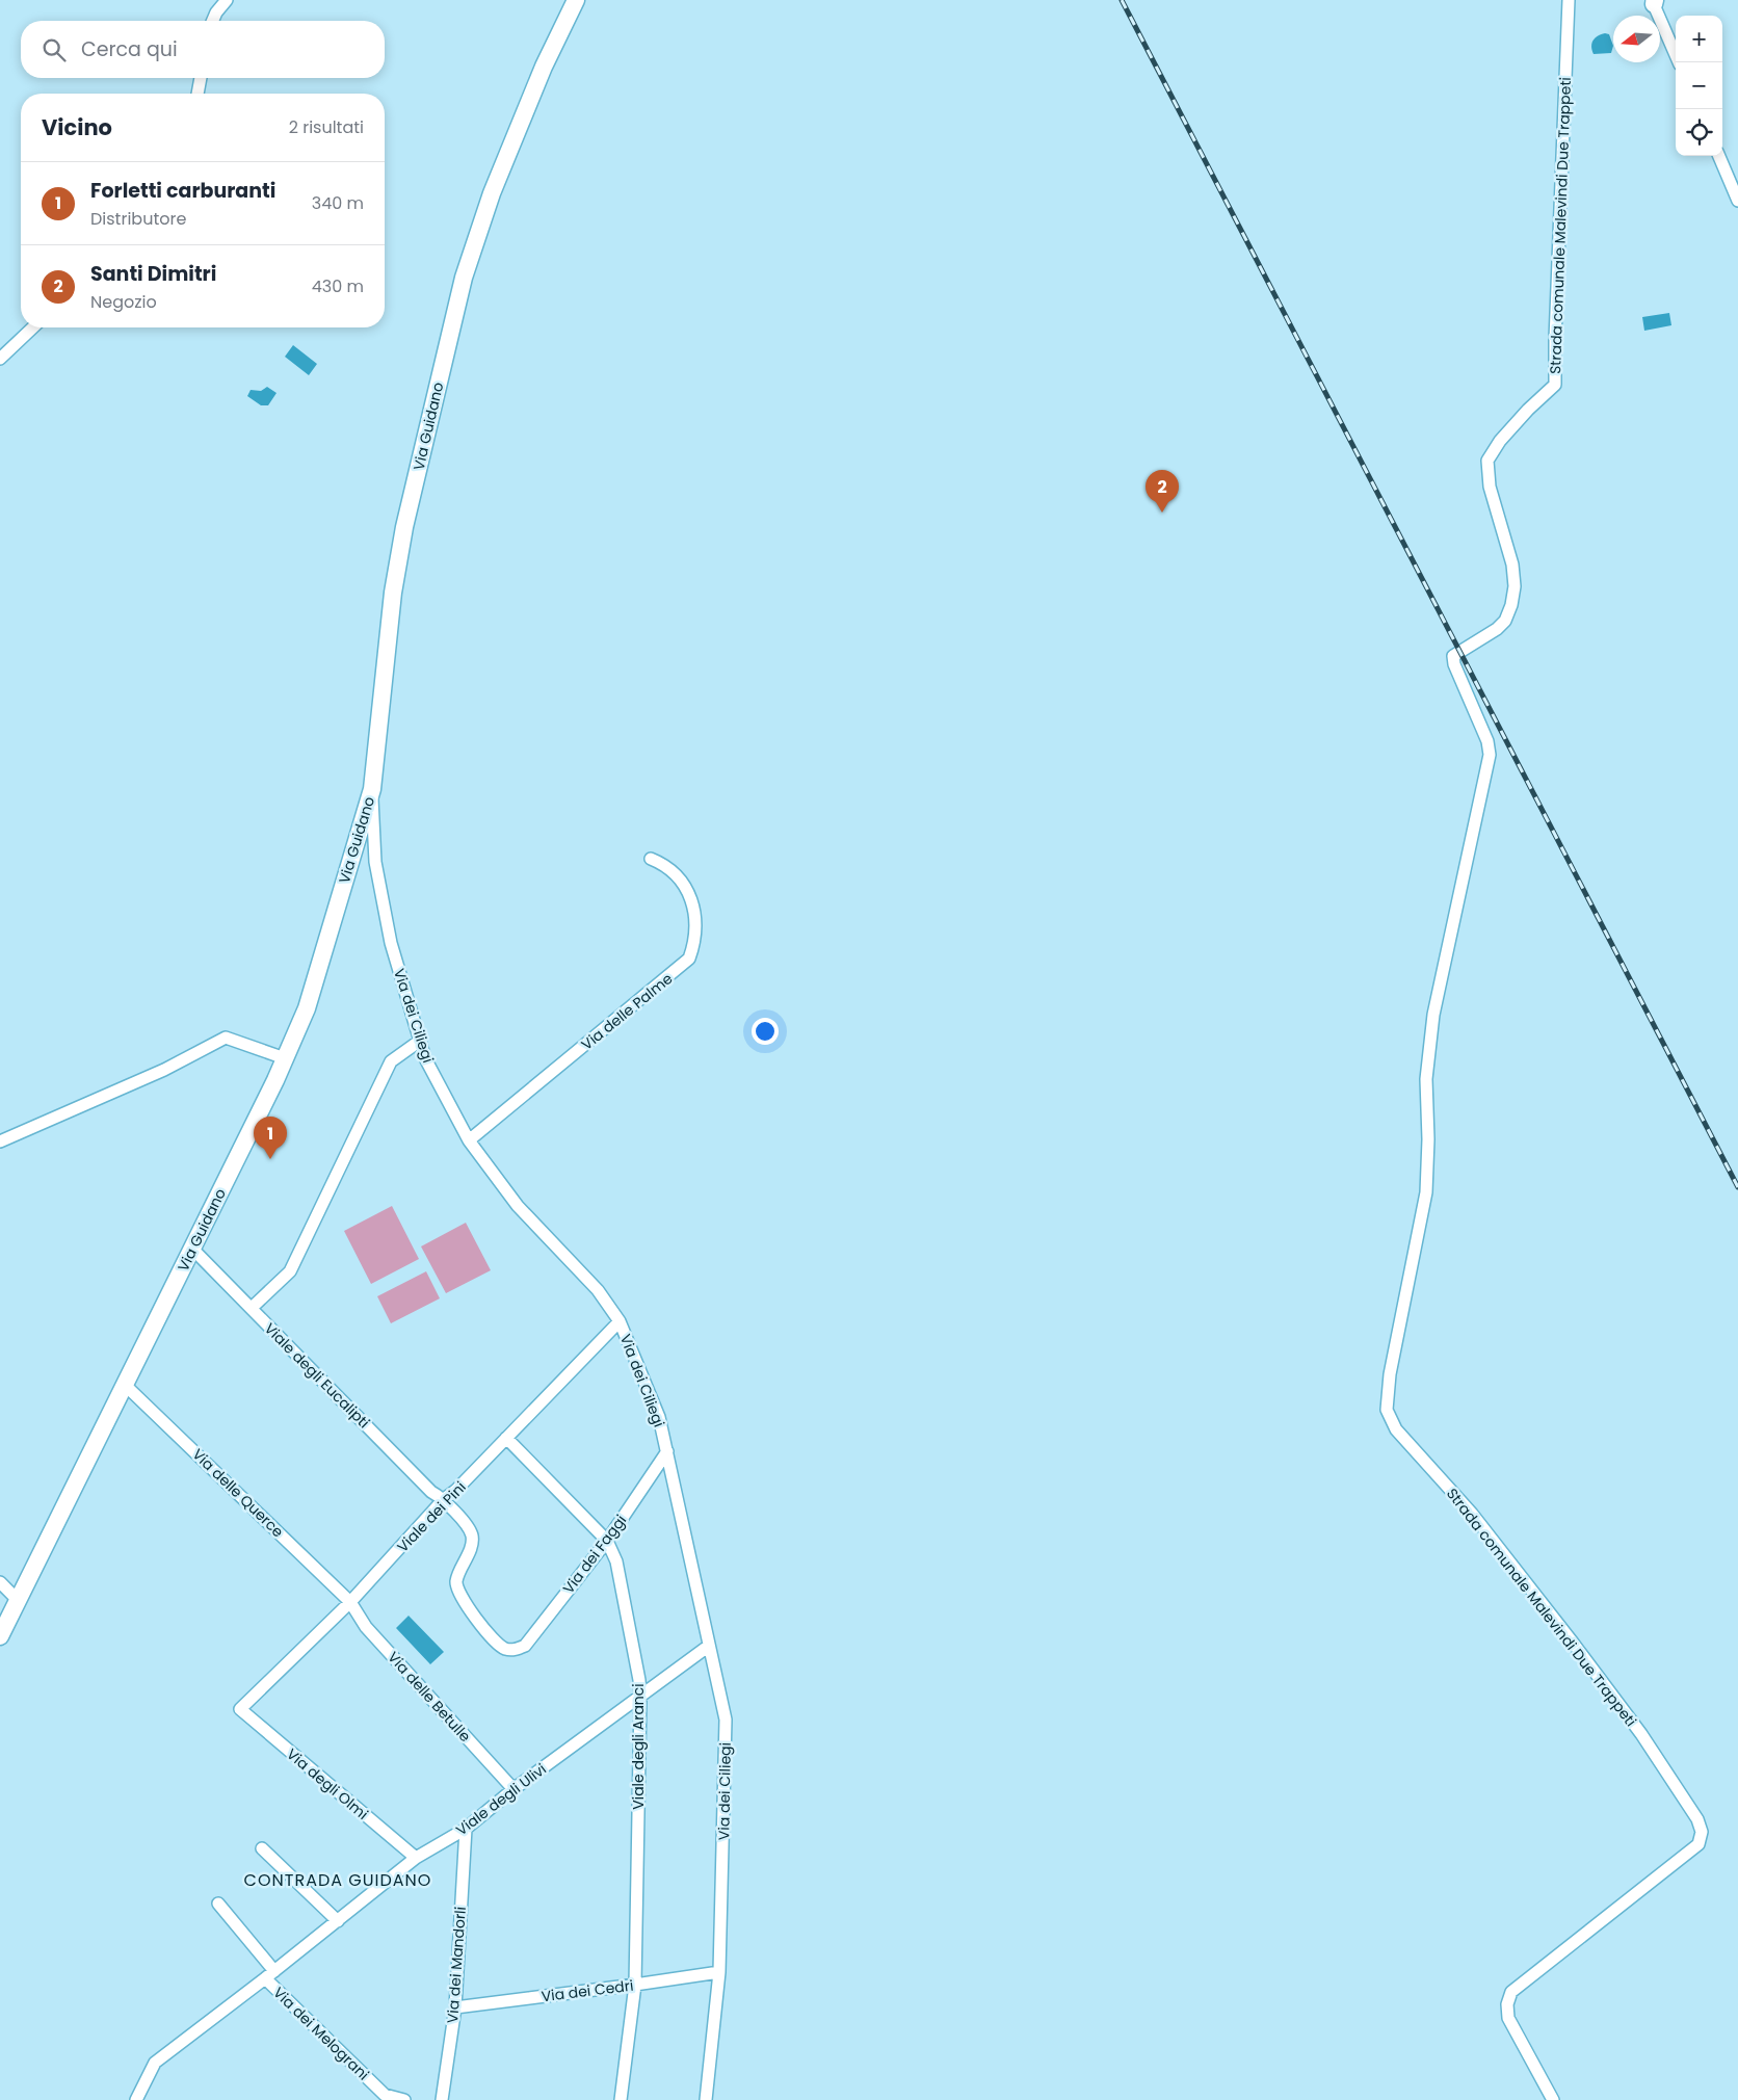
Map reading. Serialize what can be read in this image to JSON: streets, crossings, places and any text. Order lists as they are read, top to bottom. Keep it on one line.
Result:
{"streets":{"main road":["Via Guidano"],"street":["Strada comunale Malevindi Due Trappeti","Via delle Palme","Via dei Ciliegi","Viale degli Eucalipti","Via delle Querce","Viale dei Pini","Via dei Faggi","Via delle Betulle","Viale degli Aranci","Via degli Olmi","Viale degli Ulivi","Via dei Mandorli","Via dei Cedri","Via dei Melograni"]},"crossings":[["Via Guidano","Via dei Ciliegi"],["Via Guidano","Viale degli Eucalipti"],["Via Guidano","Via delle Querce"],["Via delle Palme","Via dei Ciliegi"],["Via dei Ciliegi","Viale dei Pini"],["Via dei Ciliegi","Via dei Faggi"],["Via dei Ciliegi","Viale degli Ulivi"],["Via dei Ciliegi","Via dei Cedri"],["Viale degli Eucalipti","Viale dei Pini"],["Viale degli Eucalipti","Via dei Faggi"],["Via delle Querce","Viale dei Pini"],["Via delle Querce","Via delle Betulle"],["Viale dei Pini","Via delle Betulle"],["Viale dei Pini","Viale degli Aranci"],["Viale dei Pini","Via degli Olmi"],["Via dei Faggi","Viale degli Aranci"],["Via delle Betulle","Viale degli Ulivi"],["Viale degli Aranci","Viale degli Ulivi"],["Viale degli Aranci","Via dei Cedri"],["Via degli Olmi","Viale degli Ulivi"],["Viale degli Ulivi","Via dei Mandorli"],["Viale degli Ulivi","Via dei Melograni"],["Via dei Mandorli","Via dei Cedri"]],"districts":["CONTRADA GUIDANO"],"north":"left","page":{"map_buttons":["+","−"],"search":"Cerca qui","heading":["Vicino","2 risultati"],"list":[{"mark":"1","name":"Forletti carburanti","note":"Distributore","value":"340 m"},{"mark":"2","name":"Santi Dimitri","note":"Negozio","value":"430 m"}],"pins":["2","1"]}}
